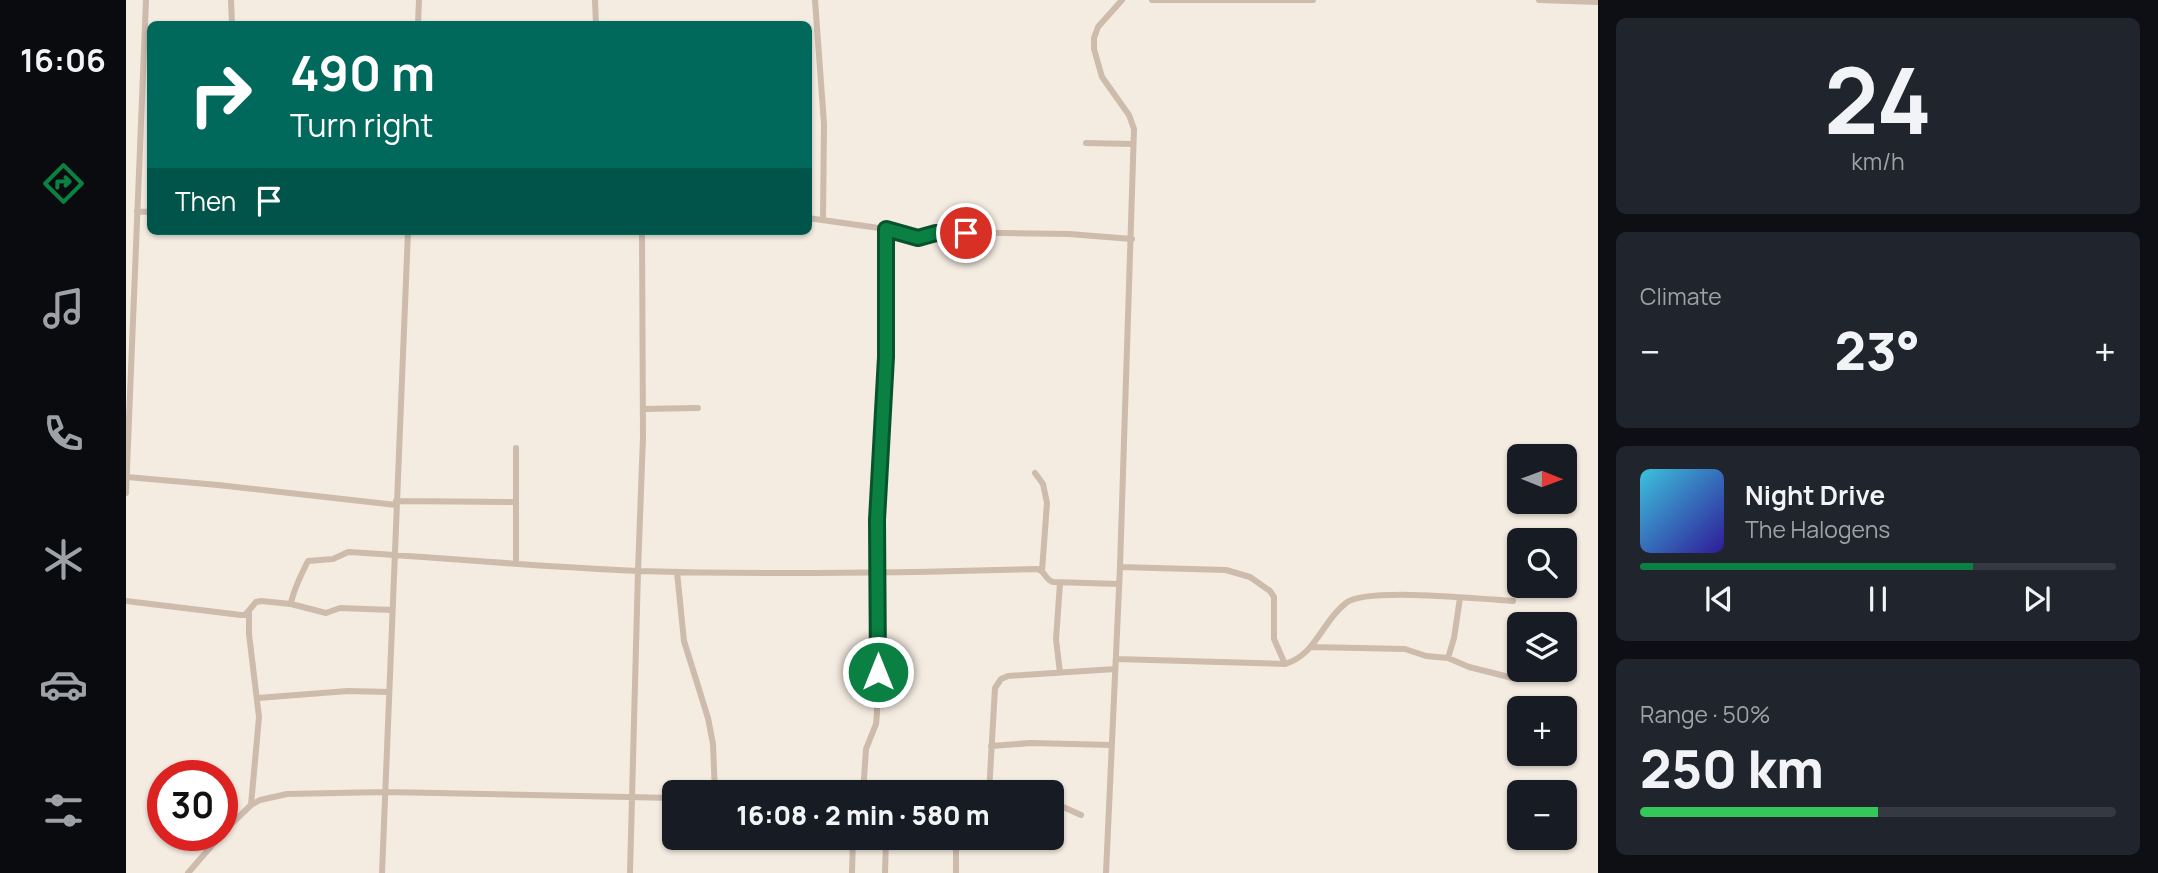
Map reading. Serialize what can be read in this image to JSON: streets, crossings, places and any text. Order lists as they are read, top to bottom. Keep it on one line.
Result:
{"north":"right","page":{"tabs":"16:06","tile":[["24","km/h"],"Climate",["Range · 50%","250 km"]],"turn":["490 m","Turn right"],"then":"Then","heat":["−","23°","+"],"map_buttons":["+","−"],"song":["Night Drive","The Halogens"],"limit":"30","trip":"16:08 · 2 min · 580 m"}}
